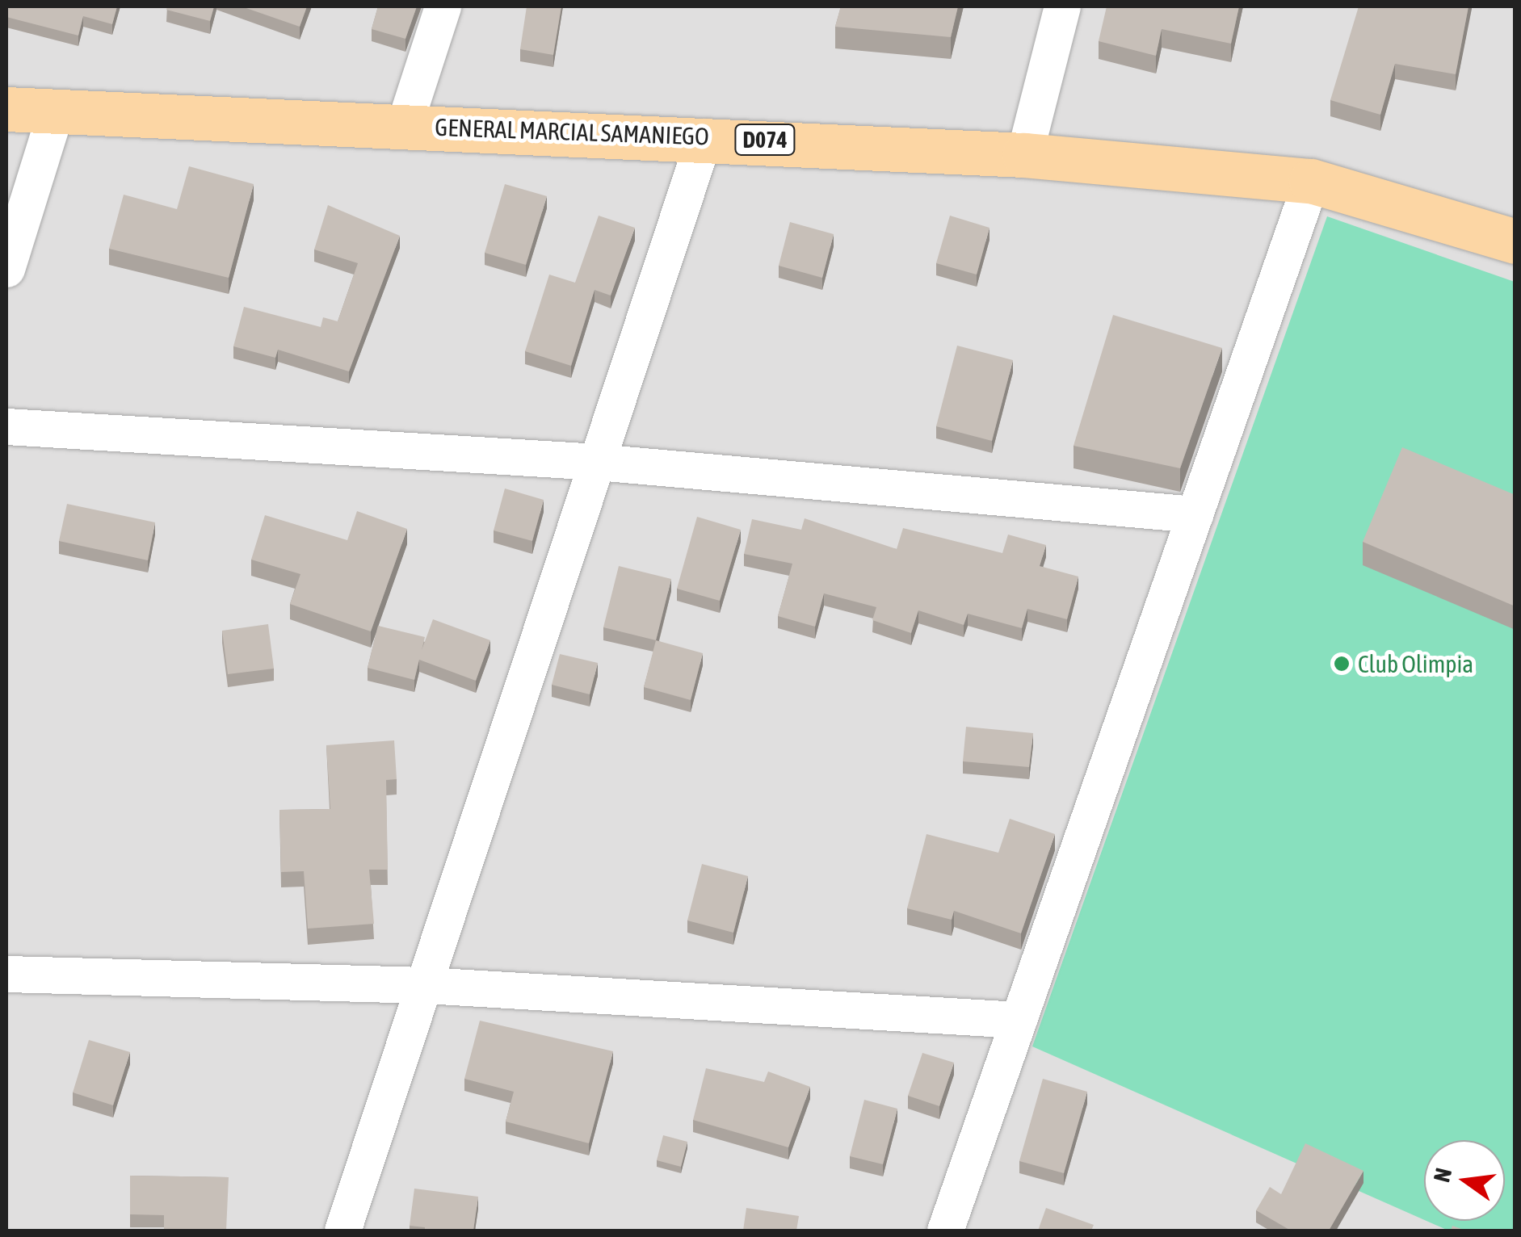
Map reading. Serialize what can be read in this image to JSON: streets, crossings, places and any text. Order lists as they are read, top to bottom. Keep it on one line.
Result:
{"streets":{"main road":["GENERAL MARCIAL SAMANIEGO","D074"]},"places":["Club Olimpia"],"north":"left"}
